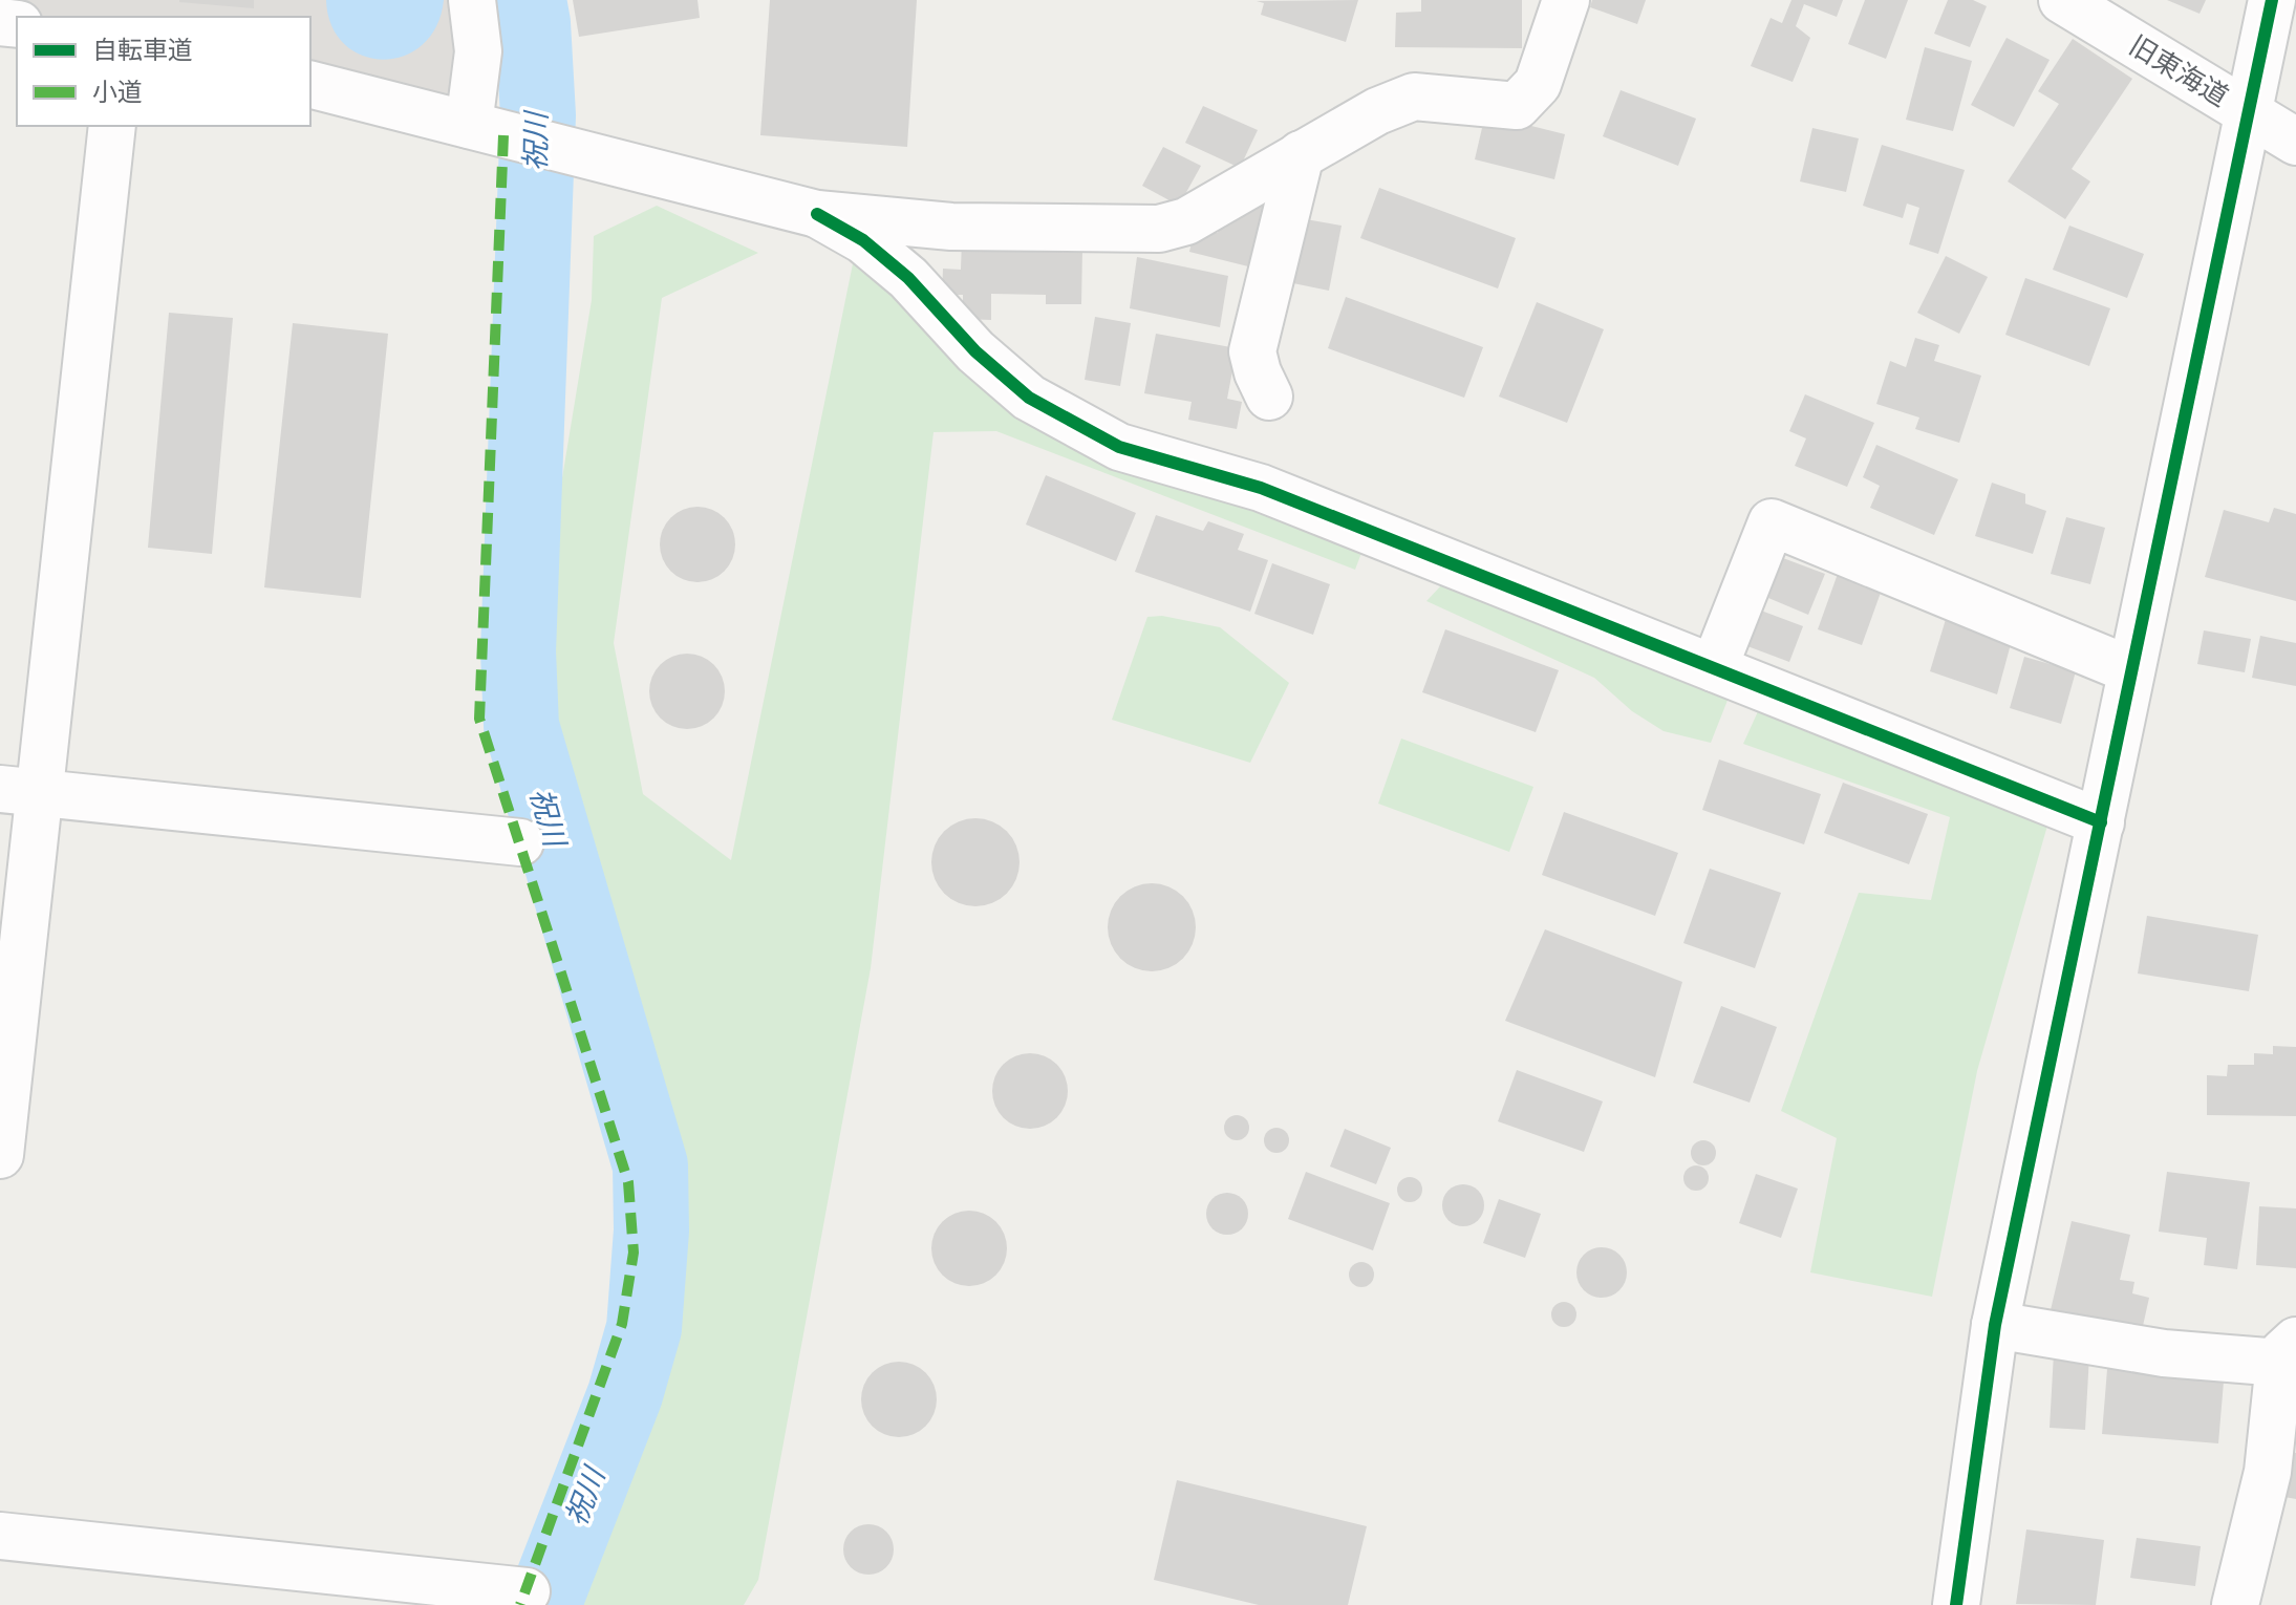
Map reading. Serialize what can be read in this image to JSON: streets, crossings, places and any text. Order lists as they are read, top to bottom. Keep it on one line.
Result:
{"streets":{"street":["旧東海道"]},"water":["祝川"],"legend":["自転車道","小道"]}
